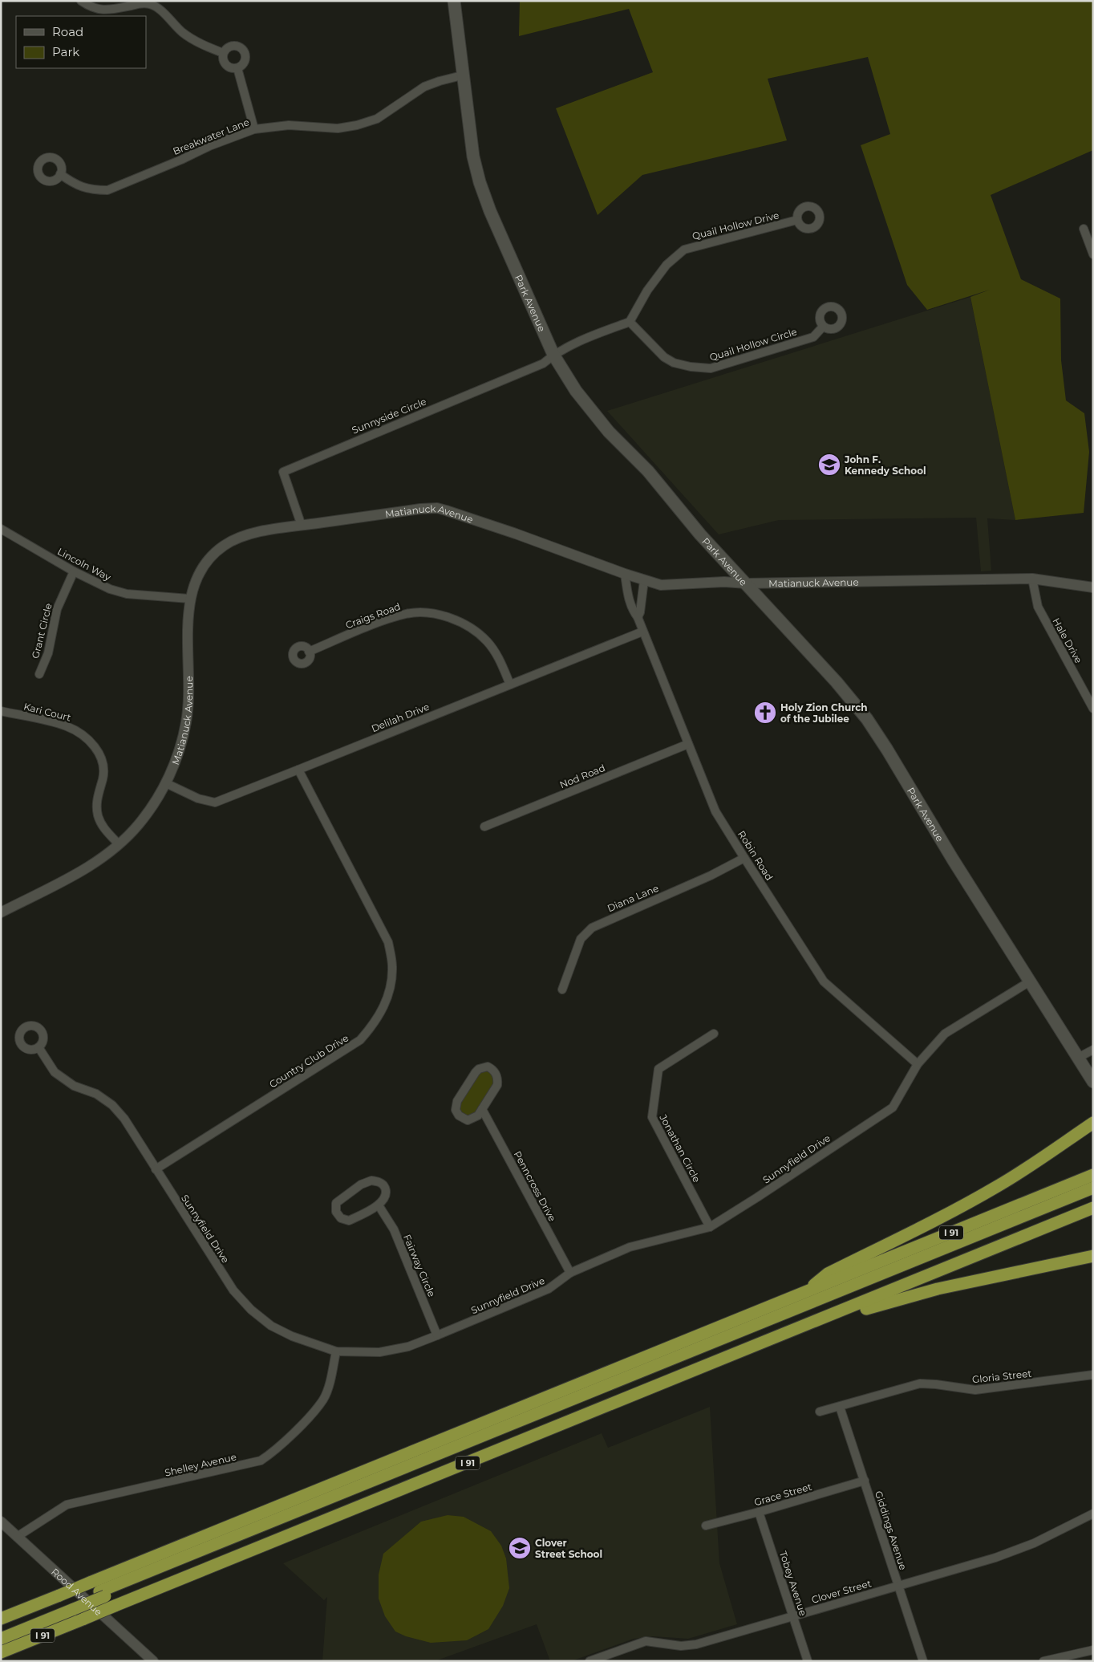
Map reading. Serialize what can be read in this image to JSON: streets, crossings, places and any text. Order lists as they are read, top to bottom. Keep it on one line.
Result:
{"streets":{"highway":["I 91"],"main road":["Park Avenue"],"street":["Breakwater Lane","Quail Hollow Drive","Quail Hollow Circle","Sunnyside Circle","Matianuck Avenue","Lincoln Way","Craigs Road","Grant Circle","Hale Drive","Kari Court","Delilah Drive","Nod Road","Robin Road","Diana Lane","Country Club Drive","Jonathan Circle","Sunnyfield Drive","Penncross Drive","Fairway Circle","Gloria Street","Shelley Avenue","Grace Street","Giddings Avenue","Tobey Avenue","Rood Avenue","Clover Street"]},"crossings":[["Breakwater Lane","Park Avenue"],["Quail Hollow Drive","Quail Hollow Circle"],["Park Avenue","Sunnyside Circle"],["Park Avenue","Matianuck Avenue"],["Park Avenue","Sunnyfield Drive"],["Sunnyside Circle","Matianuck Avenue"],["Matianuck Avenue","Lincoln Way"],["Matianuck Avenue","Hale Drive"],["Matianuck Avenue","Kari Court"],["Matianuck Avenue","Delilah Drive"],["Matianuck Avenue","Robin Road"],["Lincoln Way","Grant Circle"],["Craigs Road","Delilah Drive"],["Delilah Drive","Robin Road"],["Delilah Drive","Country Club Drive"],["Nod Road","Robin Road"],["Robin Road","Diana Lane"],["Robin Road","Sunnyfield Drive"],["Country Club Drive","Sunnyfield Drive"],["Jonathan Circle","Sunnyfield Drive"],["Sunnyfield Drive","Penncross Drive"],["Sunnyfield Drive","Fairway Circle"],["Sunnyfield Drive","Shelley Avenue"],["Gloria Street","Giddings Avenue"],["Shelley Avenue","Rood Avenue"],["Grace Street","Giddings Avenue"],["Grace Street","Tobey Avenue"],["Giddings Avenue","Clover Street"],["Tobey Avenue","Clover Street"]],"places":{"school or university":["John F. Kennedy School","Clover Street School"],"church":["Holy Zion Church of the Jubilee"]},"legend":["Road","Park"]}
